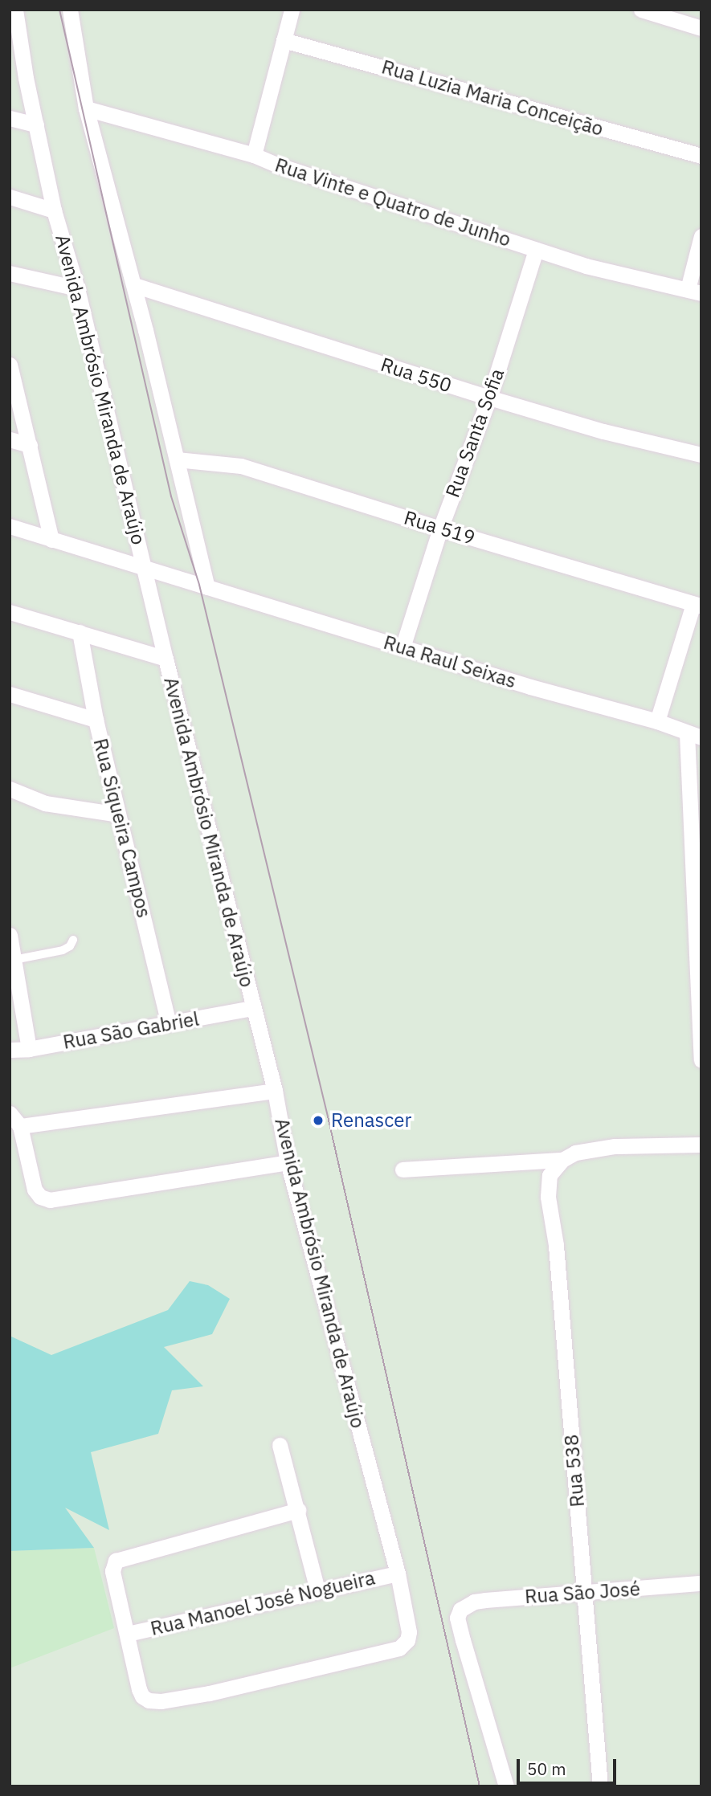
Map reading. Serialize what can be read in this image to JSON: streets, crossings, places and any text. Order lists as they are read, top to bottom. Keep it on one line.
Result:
{"streets":{"street":["Rua Luzia Maria Conceição","Rua Vinte e Quatro de Junho","Rua 550","Avenida Ambrósio Miranda de Araújo","Rua Santa Sofia","Rua 519","Rua Raul Seixas","Rua Siqueira Campos","Rua São Gabriel","Rua 538","Rua São José","Rua Manoel José Nogueira"]},"crossings":[["Rua Vinte e Quatro de Junho","Rua Santa Sofia"],["Rua 550","Rua Santa Sofia"],["Avenida Ambrósio Miranda de Araújo","Rua Raul Seixas"],["Avenida Ambrósio Miranda de Araújo","Rua São Gabriel"],["Avenida Ambrósio Miranda de Araújo","Rua Manoel José Nogueira"],["Rua Santa Sofia","Rua 519"],["Rua Santa Sofia","Rua Raul Seixas"],["Rua Siqueira Campos","Rua São Gabriel"],["Rua 538","Rua São José"]],"places":["Renascer"],"scale_bar":"50 m"}
